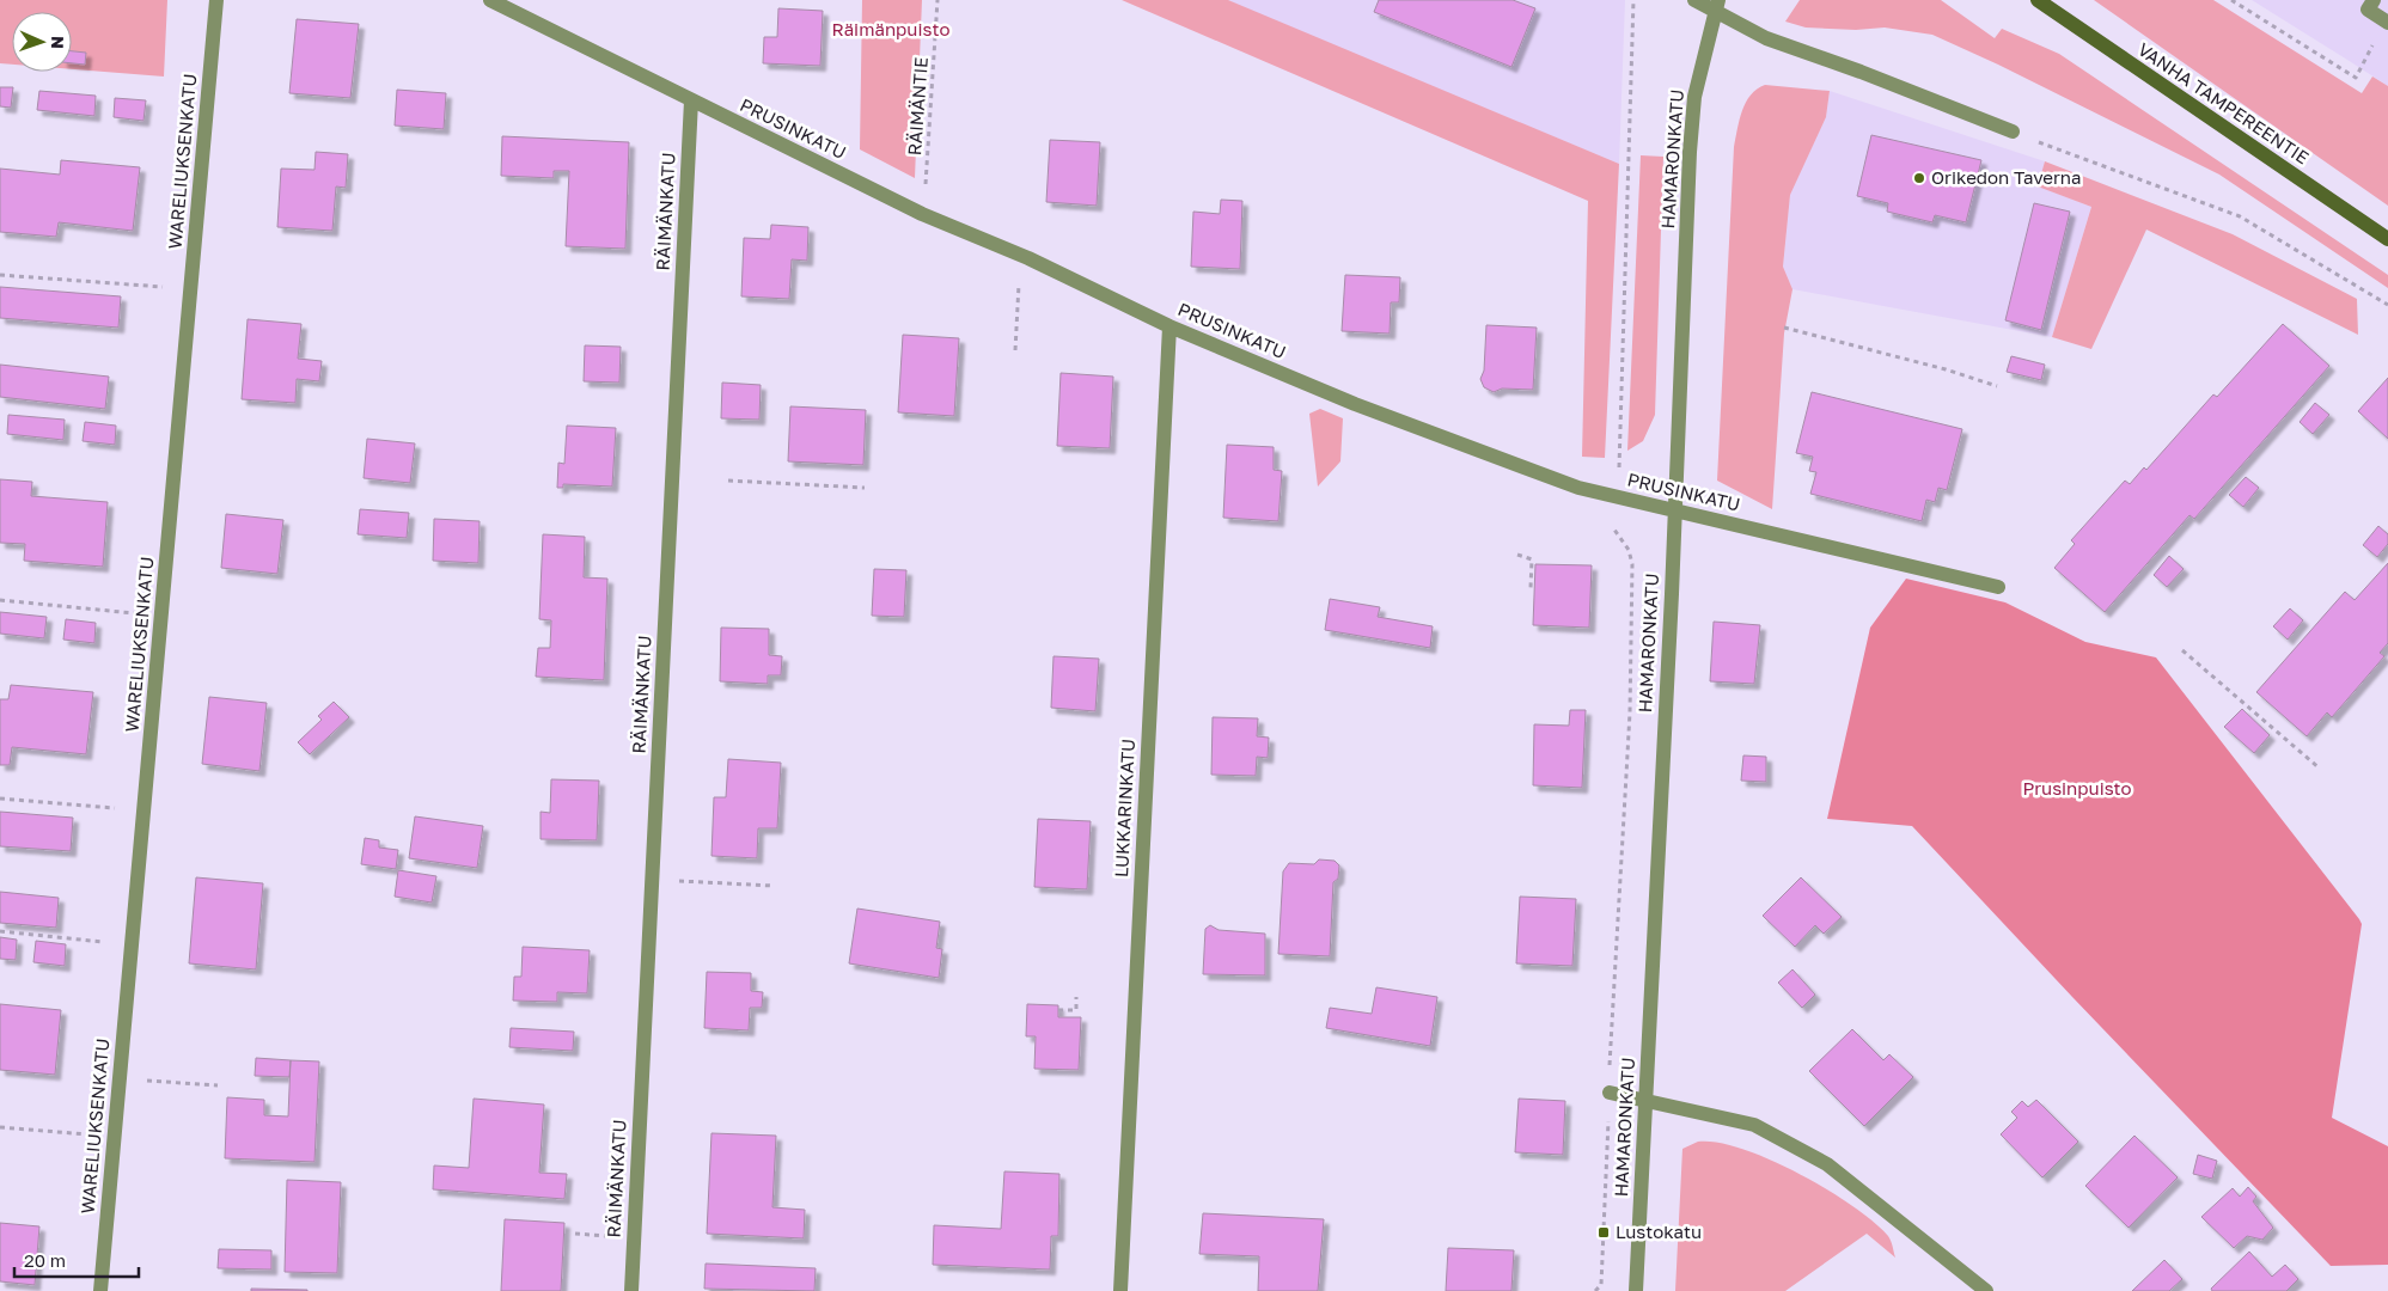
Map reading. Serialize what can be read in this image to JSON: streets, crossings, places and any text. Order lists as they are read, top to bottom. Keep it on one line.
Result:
{"streets":{"main road":["VANHA TAMPEREENTIE"],"street":["PRUSINKATU","HAMARONKATU","WARELIUKSENKATU","RÄIMÄNKATU","LUKKARINKATU"],"path":["RÄIMÄNTIE"]},"crossings":[["RÄIMÄNTIE","PRUSINKATU"],["PRUSINKATU","HAMARONKATU"],["PRUSINKATU","RÄIMÄNKATU"],["PRUSINKATU","LUKKARINKATU"]],"parks":["Räimänpuisto","Prusinpuisto"],"places":{"other":["Orikedon Taverna"],"transit":["Lustokatu"]},"scale_bar":"20 m","north":"right"}
